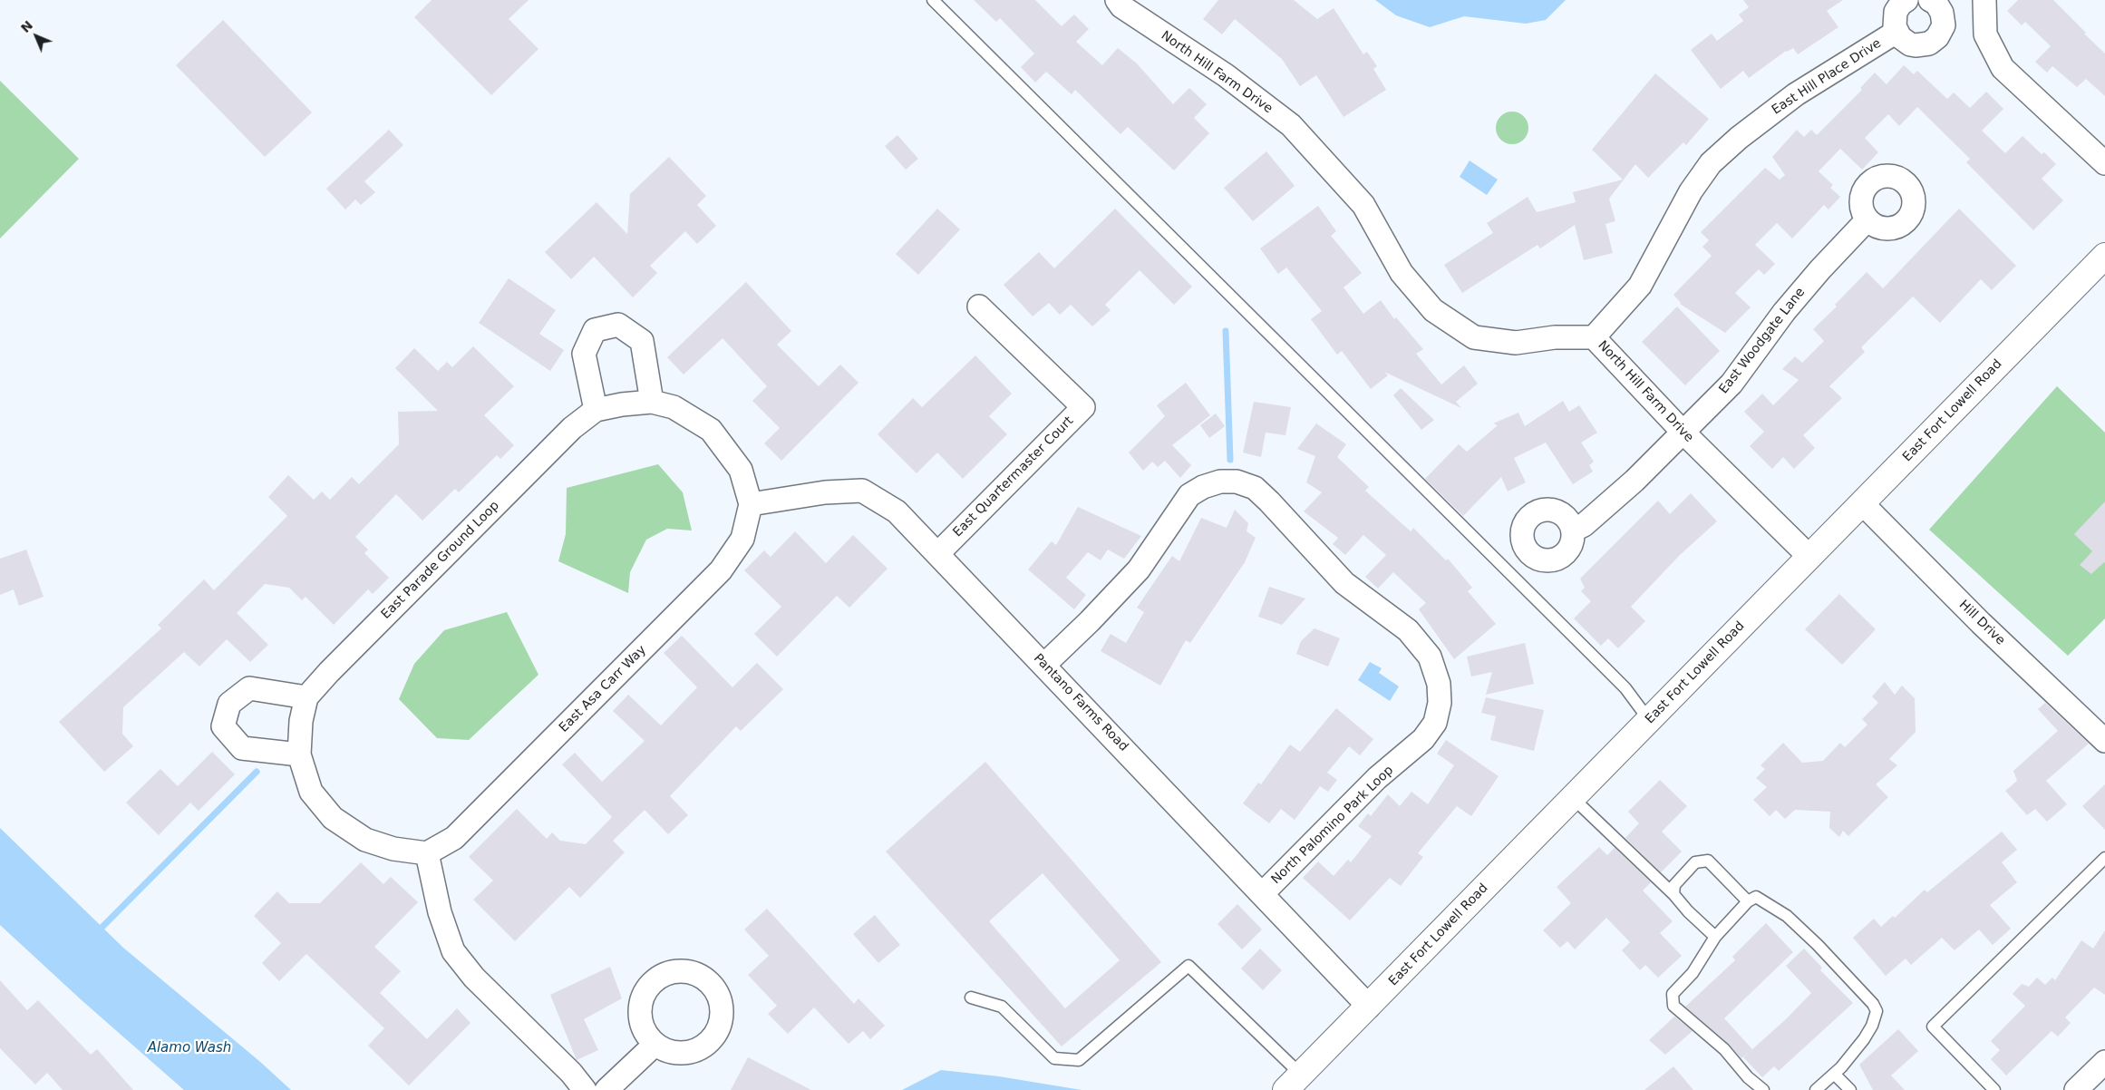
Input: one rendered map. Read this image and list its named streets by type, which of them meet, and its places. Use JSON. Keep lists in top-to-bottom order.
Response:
{
  "streets": {
    "street": [
      "North Hill Farm Drive",
      "East Hill Place Drive",
      "East Woodgate Lane",
      "East Fort Lowell Road",
      "East Quartermaster Court",
      "East Parade Ground Loop",
      "Hill Drive",
      "East Asa Carr Way",
      "Pantano Farms Road",
      "North Palomino Park Loop"
    ]
  },
  "crossings": [
    ["North Hill Farm Drive", "East Hill Place Drive"],
    ["North Hill Farm Drive", "East Woodgate Lane"],
    ["North Hill Farm Drive", "East Fort Lowell Road"],
    ["East Fort Lowell Road", "Hill Drive"],
    ["East Fort Lowell Road", "Pantano Farms Road"],
    ["East Quartermaster Court", "Pantano Farms Road"],
    ["East Parade Ground Loop", "East Asa Carr Way"],
    ["East Parade Ground Loop", "Pantano Farms Road"],
    ["East Asa Carr Way", "Pantano Farms Road"],
    ["Pantano Farms Road", "North Palomino Park Loop"]
  ],
  "water": ["Alamo Wash"],
  "north": "top left"
}
